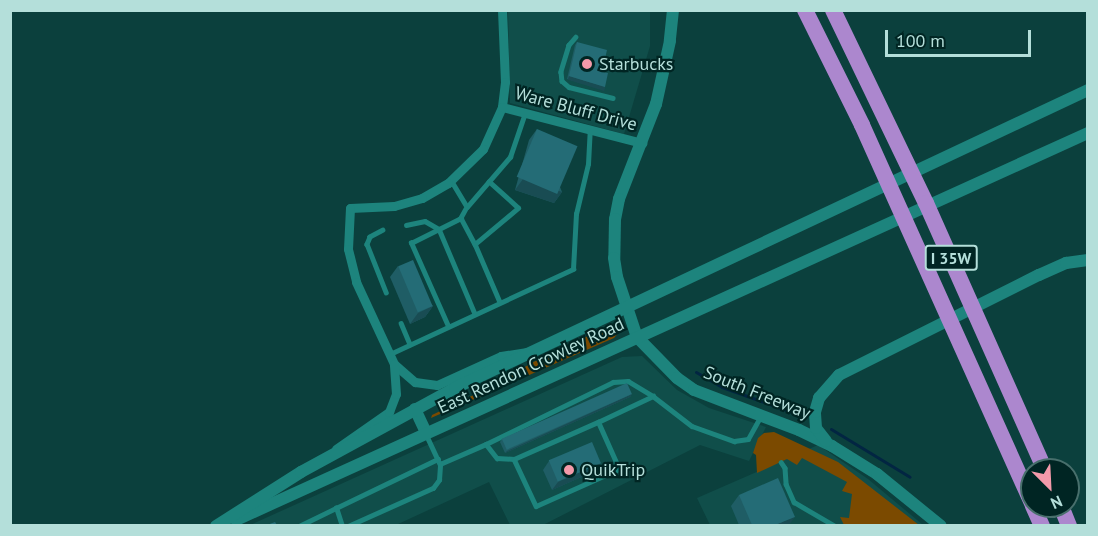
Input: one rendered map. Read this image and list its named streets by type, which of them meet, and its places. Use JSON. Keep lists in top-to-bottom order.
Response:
{
  "streets": {
    "highway": ["I 35W"],
    "main road": ["East Rendon Crowley Road", "South Freeway"],
    "street": ["Ware Bluff Drive"]
  },
  "crossings": [
    ["Ware Bluff Drive", "South Freeway"],
    ["East Rendon Crowley Road", "South Freeway"]
  ],
  "places": ["Starbucks", "QuikTrip"],
  "scale_bar": "100 m",
  "north": "bottom right"
}
